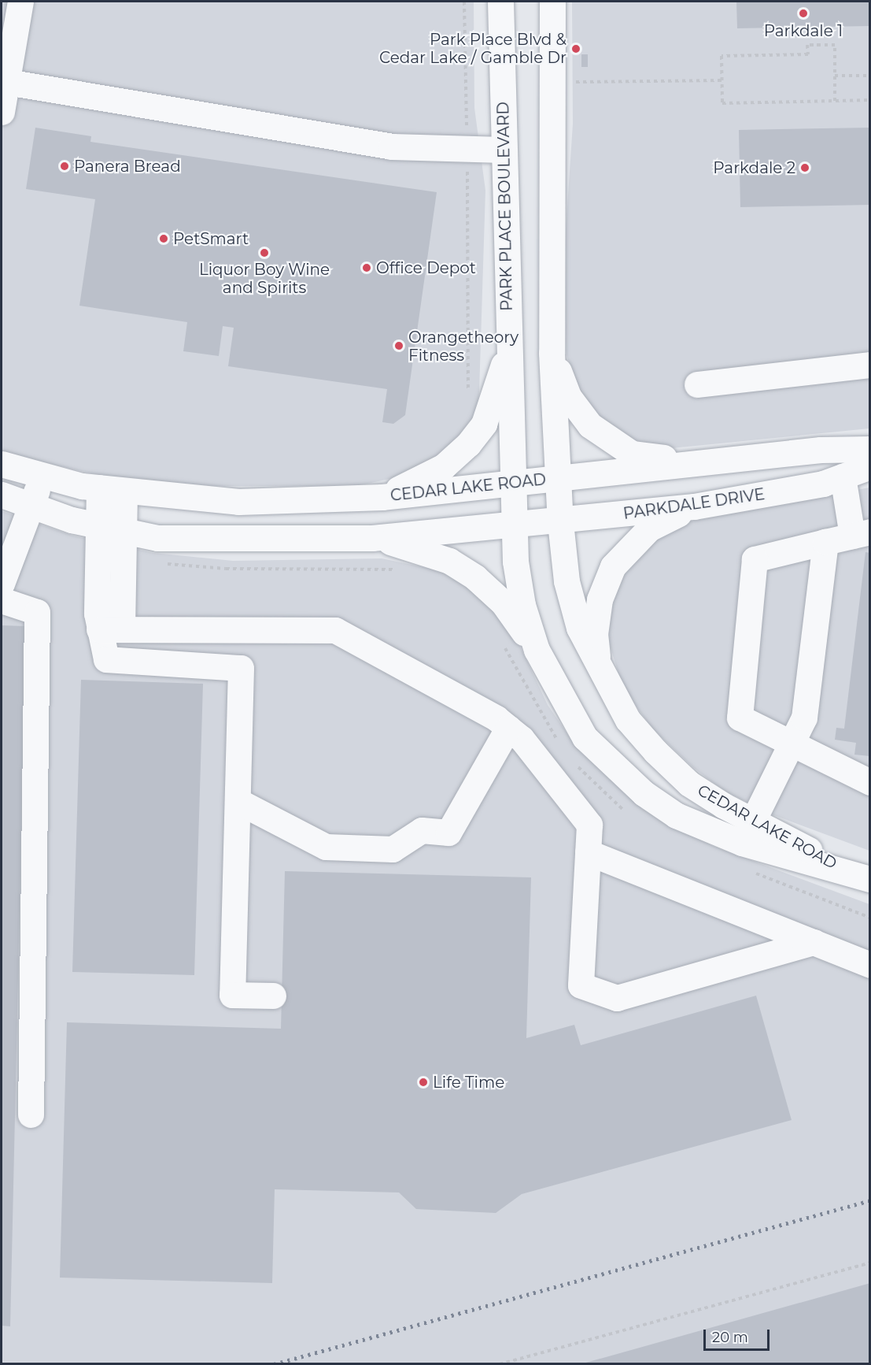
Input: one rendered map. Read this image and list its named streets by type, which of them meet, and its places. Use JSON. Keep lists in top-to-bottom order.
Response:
{
  "streets": {
    "street": ["PARK PLACE BOULEVARD", "CEDAR LAKE ROAD", "PARKDALE DRIVE"]
  },
  "crossings": [
    ["PARK PLACE BOULEVARD", "CEDAR LAKE ROAD"],
    ["PARK PLACE BOULEVARD", "PARKDALE DRIVE"],
    ["CEDAR LAKE ROAD", "PARKDALE DRIVE"]
  ],
  "places": [
    "Parkdale 1",
    "Park Place Blvd & Cedar Lake / Gamble Dr",
    "Panera Bread",
    "Parkdale 2",
    "PetSmart",
    "Liquor Boy Wine and Spirits",
    "Office Depot",
    "Orangetheory Fitness",
    "Life Time"
  ],
  "scale_bar": "20 m"
}
